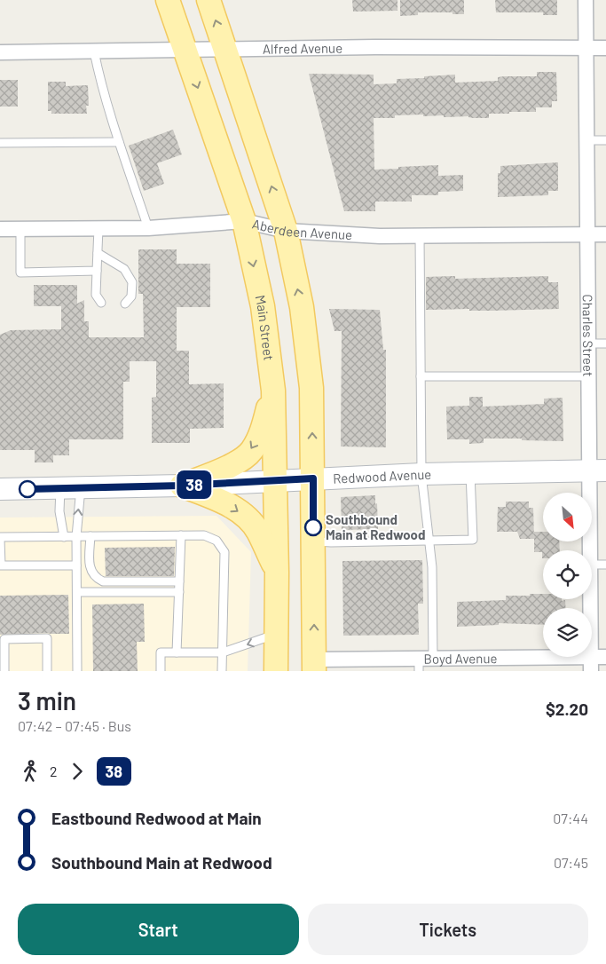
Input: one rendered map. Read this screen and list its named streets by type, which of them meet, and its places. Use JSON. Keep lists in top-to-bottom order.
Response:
{
  "streets": {
    "main road": ["Main Street", "Redwood Avenue"],
    "street": [
      "Alfred Avenue",
      "Aberdeen Avenue",
      "Charles Street",
      "Boyd Avenue"
    ]
  },
  "crossings": [
    ["Alfred Avenue", "Main Street"],
    ["Alfred Avenue", "Charles Street"],
    ["Aberdeen Avenue", "Main Street"],
    ["Aberdeen Avenue", "Charles Street"],
    ["Main Street", "Redwood Avenue"],
    ["Charles Street", "Redwood Avenue"],
    ["Charles Street", "Boyd Avenue"]
  ],
  "places": ["Southbound Main at Redwood"],
  "lines": ["bus line 38"],
  "north": "bottom right",
  "page": {
    "on_map": "38",
    "heading": ["3 min", "07:42 – 07:45 · Bus", "$2.20"],
    "legs": ["2", "38"],
    "list": [
      {
        "name": "Eastbound Redwood at Main",
        "value": "07:44"
      },
      {
        "name": "Southbound Main at Redwood",
        "value": "07:45"
      }
    ],
    "buttons": ["Start", "Tickets"]
  }
}
